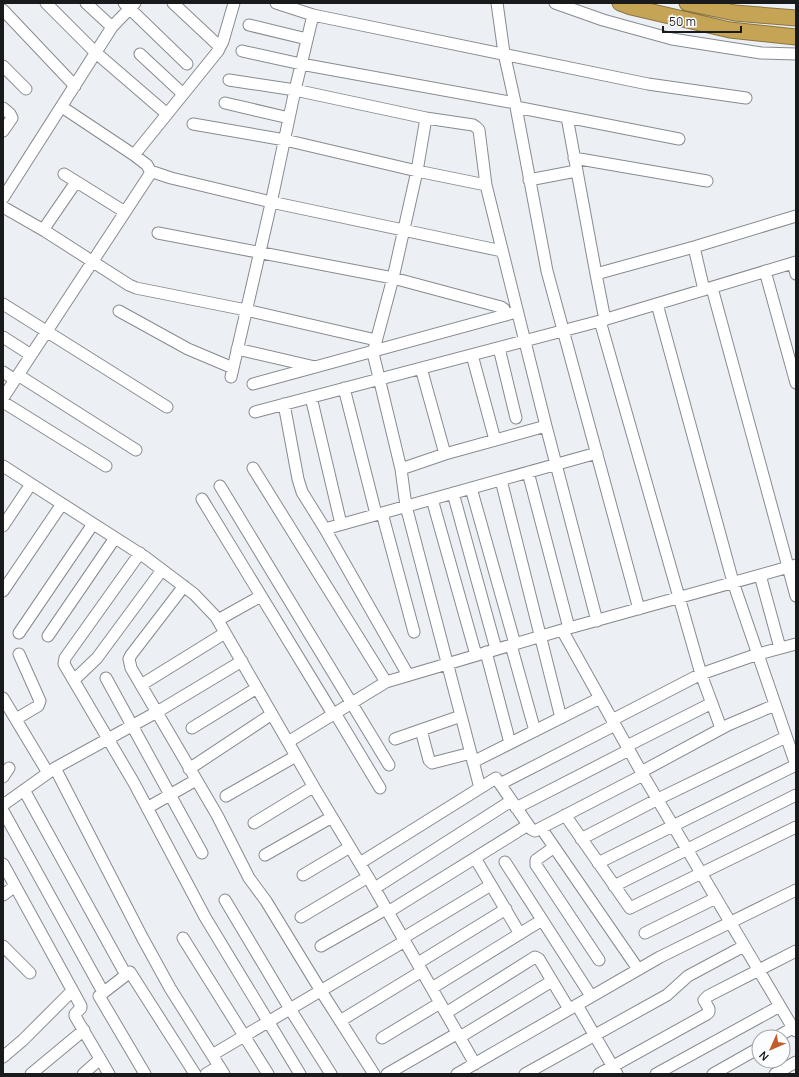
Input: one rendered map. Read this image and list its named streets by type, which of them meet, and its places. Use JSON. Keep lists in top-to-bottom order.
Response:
{
  "scale_bar": "50 m",
  "north": "bottom left"
}
